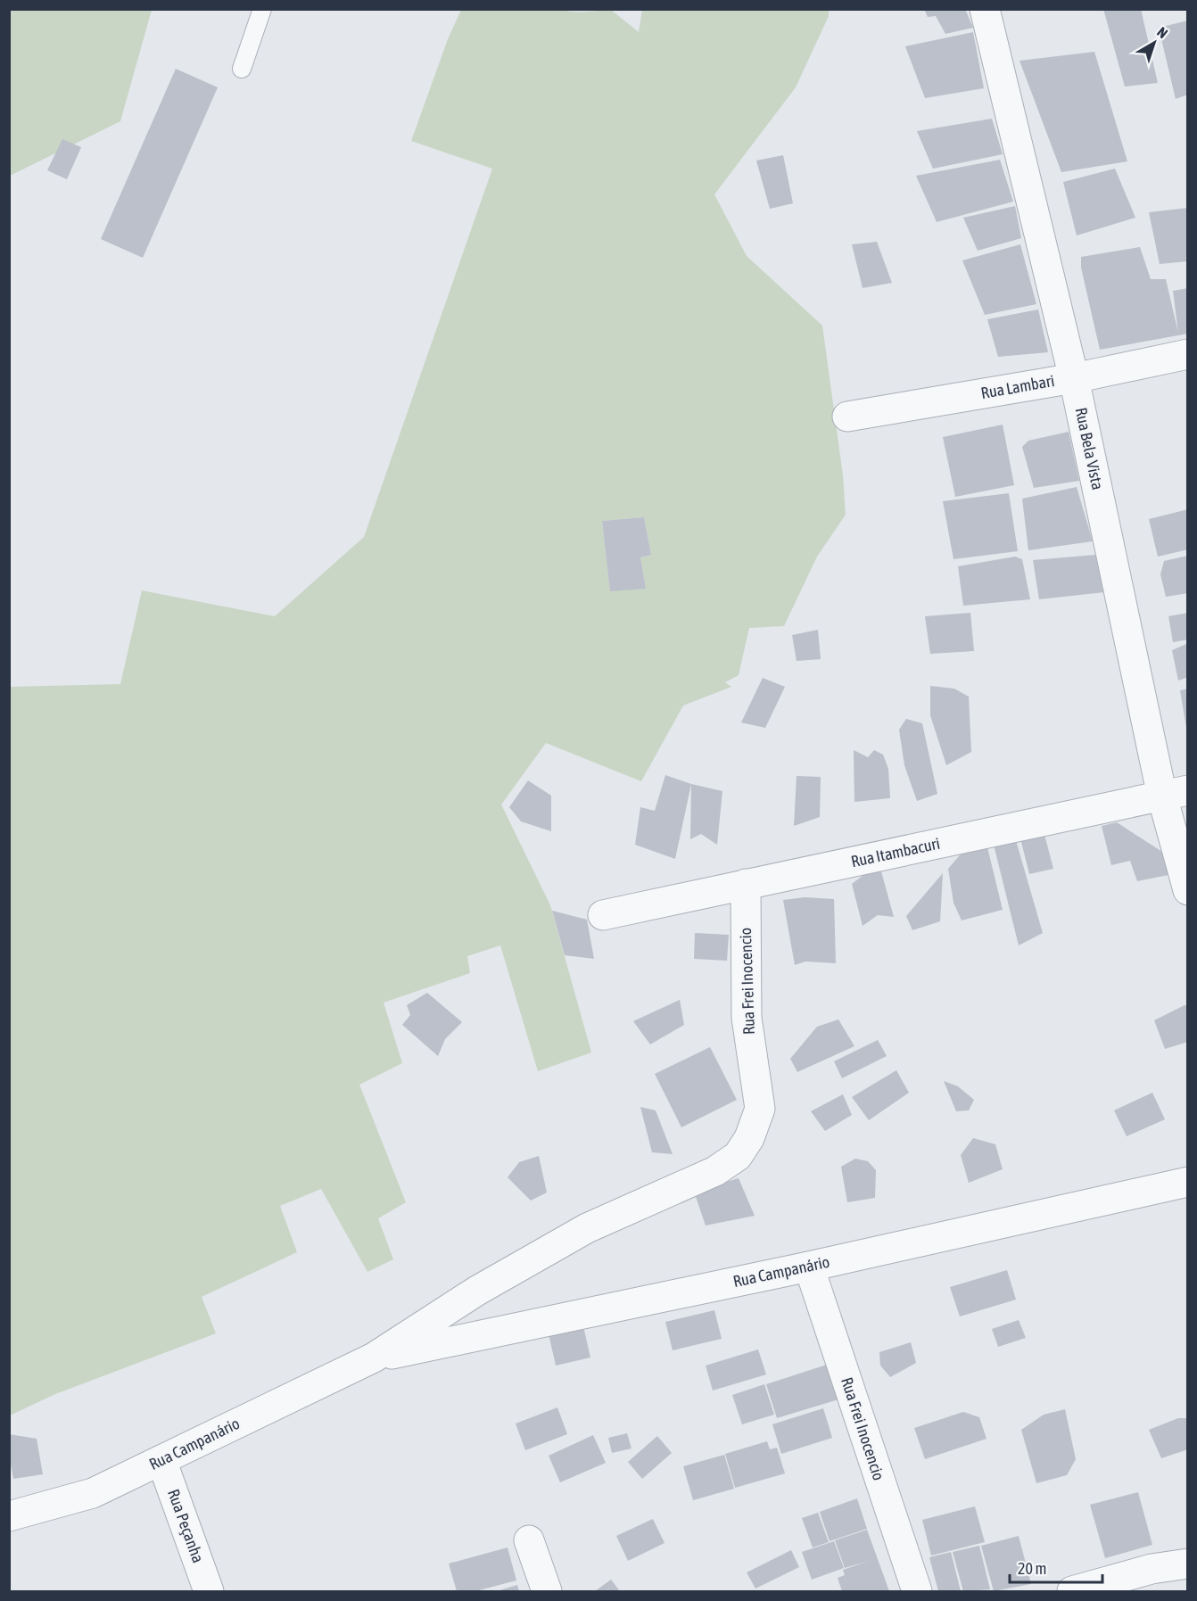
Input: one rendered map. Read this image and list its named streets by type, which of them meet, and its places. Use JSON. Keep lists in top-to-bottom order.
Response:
{
  "streets": {
    "street": [
      "Rua Lambari",
      "Rua Bela Vista",
      "Rua Itambacuri",
      "Rua Frei Inocencio",
      "Rua Campanário",
      "Rua Peçanha"
    ]
  },
  "crossings": [
    ["Rua Lambari", "Rua Bela Vista"],
    ["Rua Bela Vista", "Rua Itambacuri"],
    ["Rua Itambacuri", "Rua Frei Inocencio"],
    ["Rua Frei Inocencio", "Rua Campanário"],
    ["Rua Campanário", "Rua Peçanha"]
  ],
  "scale_bar": "20 m",
  "north": "top right"
}
